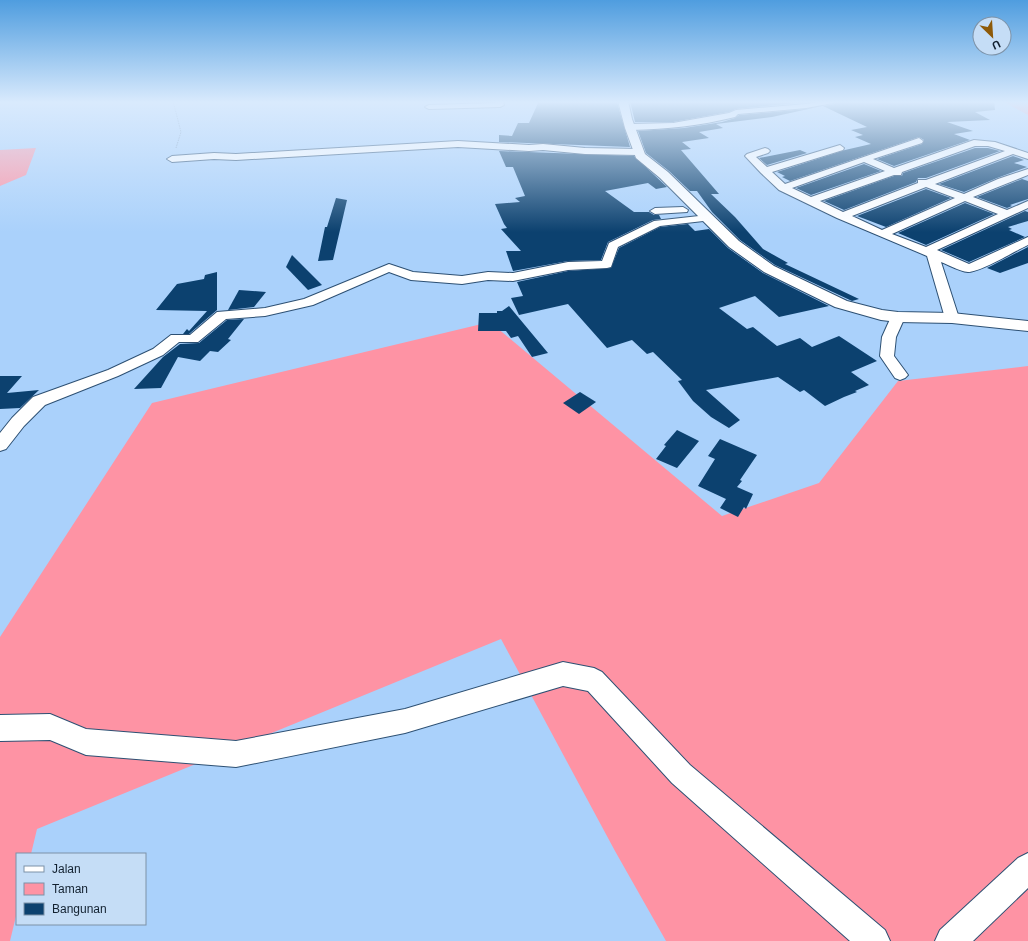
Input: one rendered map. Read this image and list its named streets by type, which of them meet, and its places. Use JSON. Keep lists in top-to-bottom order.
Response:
{
  "legend": ["Jalan", "Taman", "Bangunan"],
  "north": "bottom right"
}
